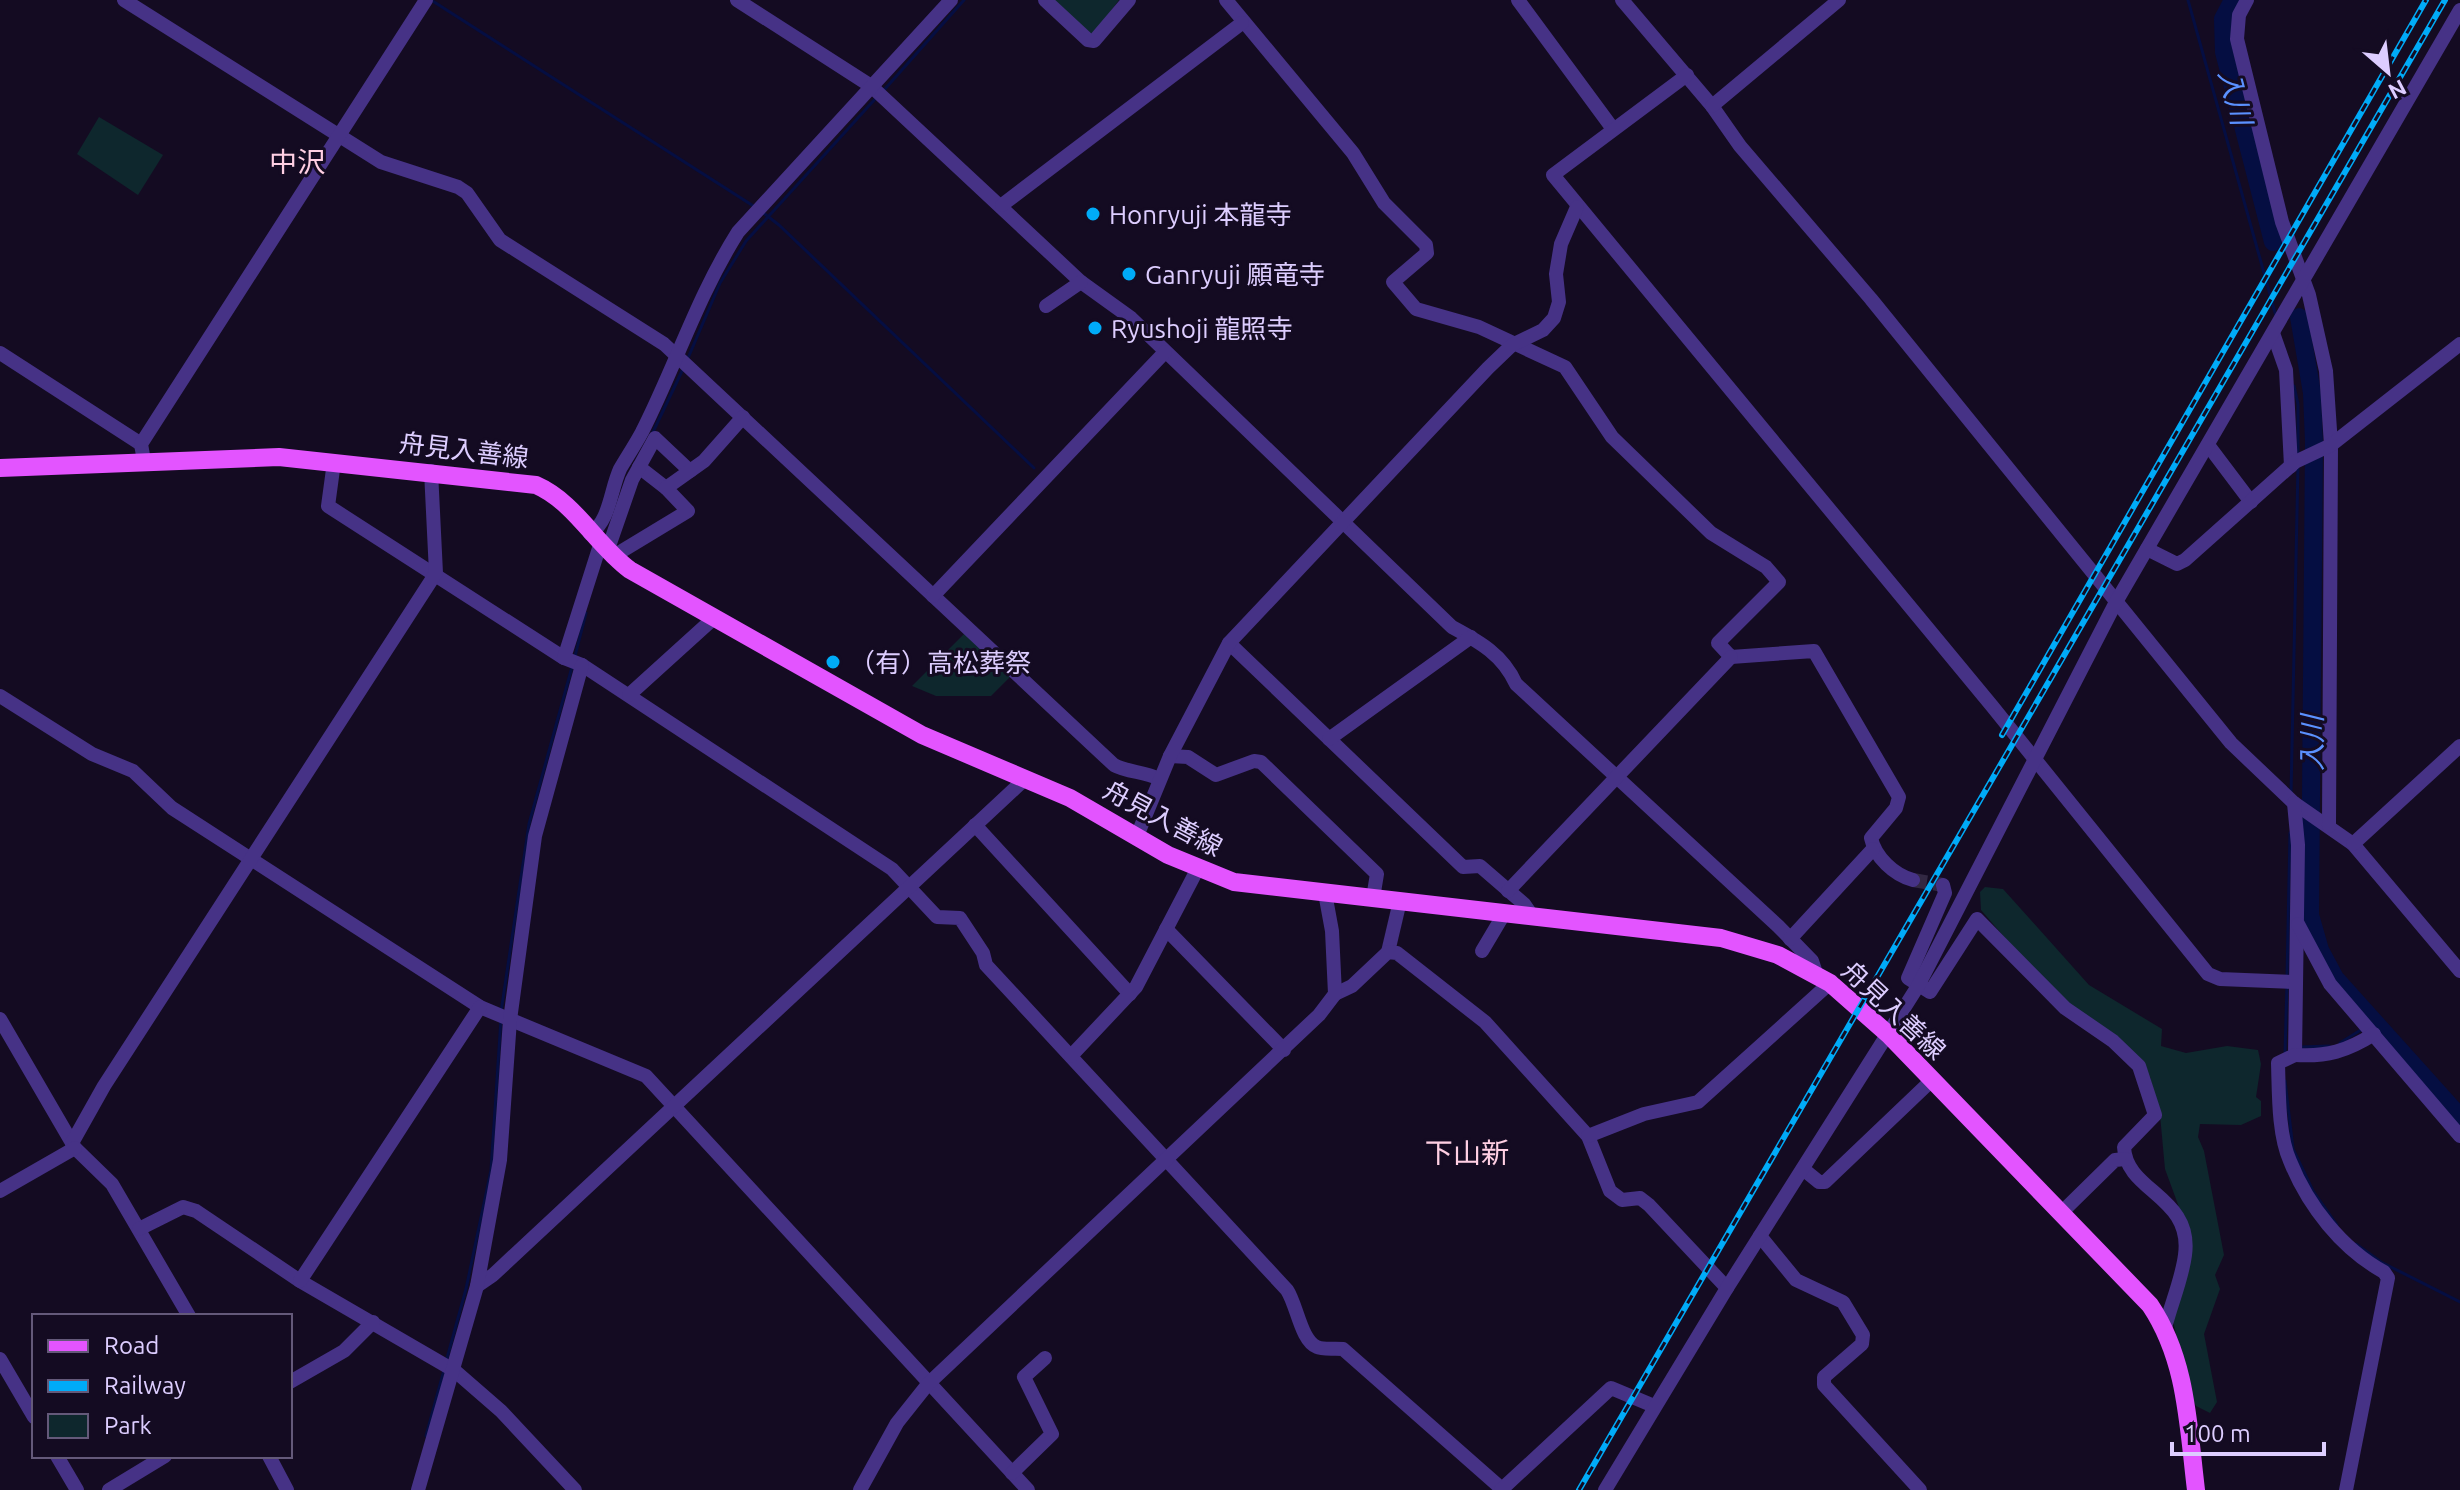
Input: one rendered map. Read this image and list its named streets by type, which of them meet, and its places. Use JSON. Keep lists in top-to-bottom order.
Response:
{
  "streets": {
    "main road": ["舟見入善線"]
  },
  "districts": ["中沢", "下山新"],
  "water": ["入川"],
  "places": [
    "Honryuji 本龍寺",
    "Ganryuji 願竜寺",
    "Ryushoji 龍照寺",
    "（有）高松葬祭"
  ],
  "legend": ["Road", "Railway", "Park"],
  "scale_bar": "100 m",
  "north": "bottom right"
}
